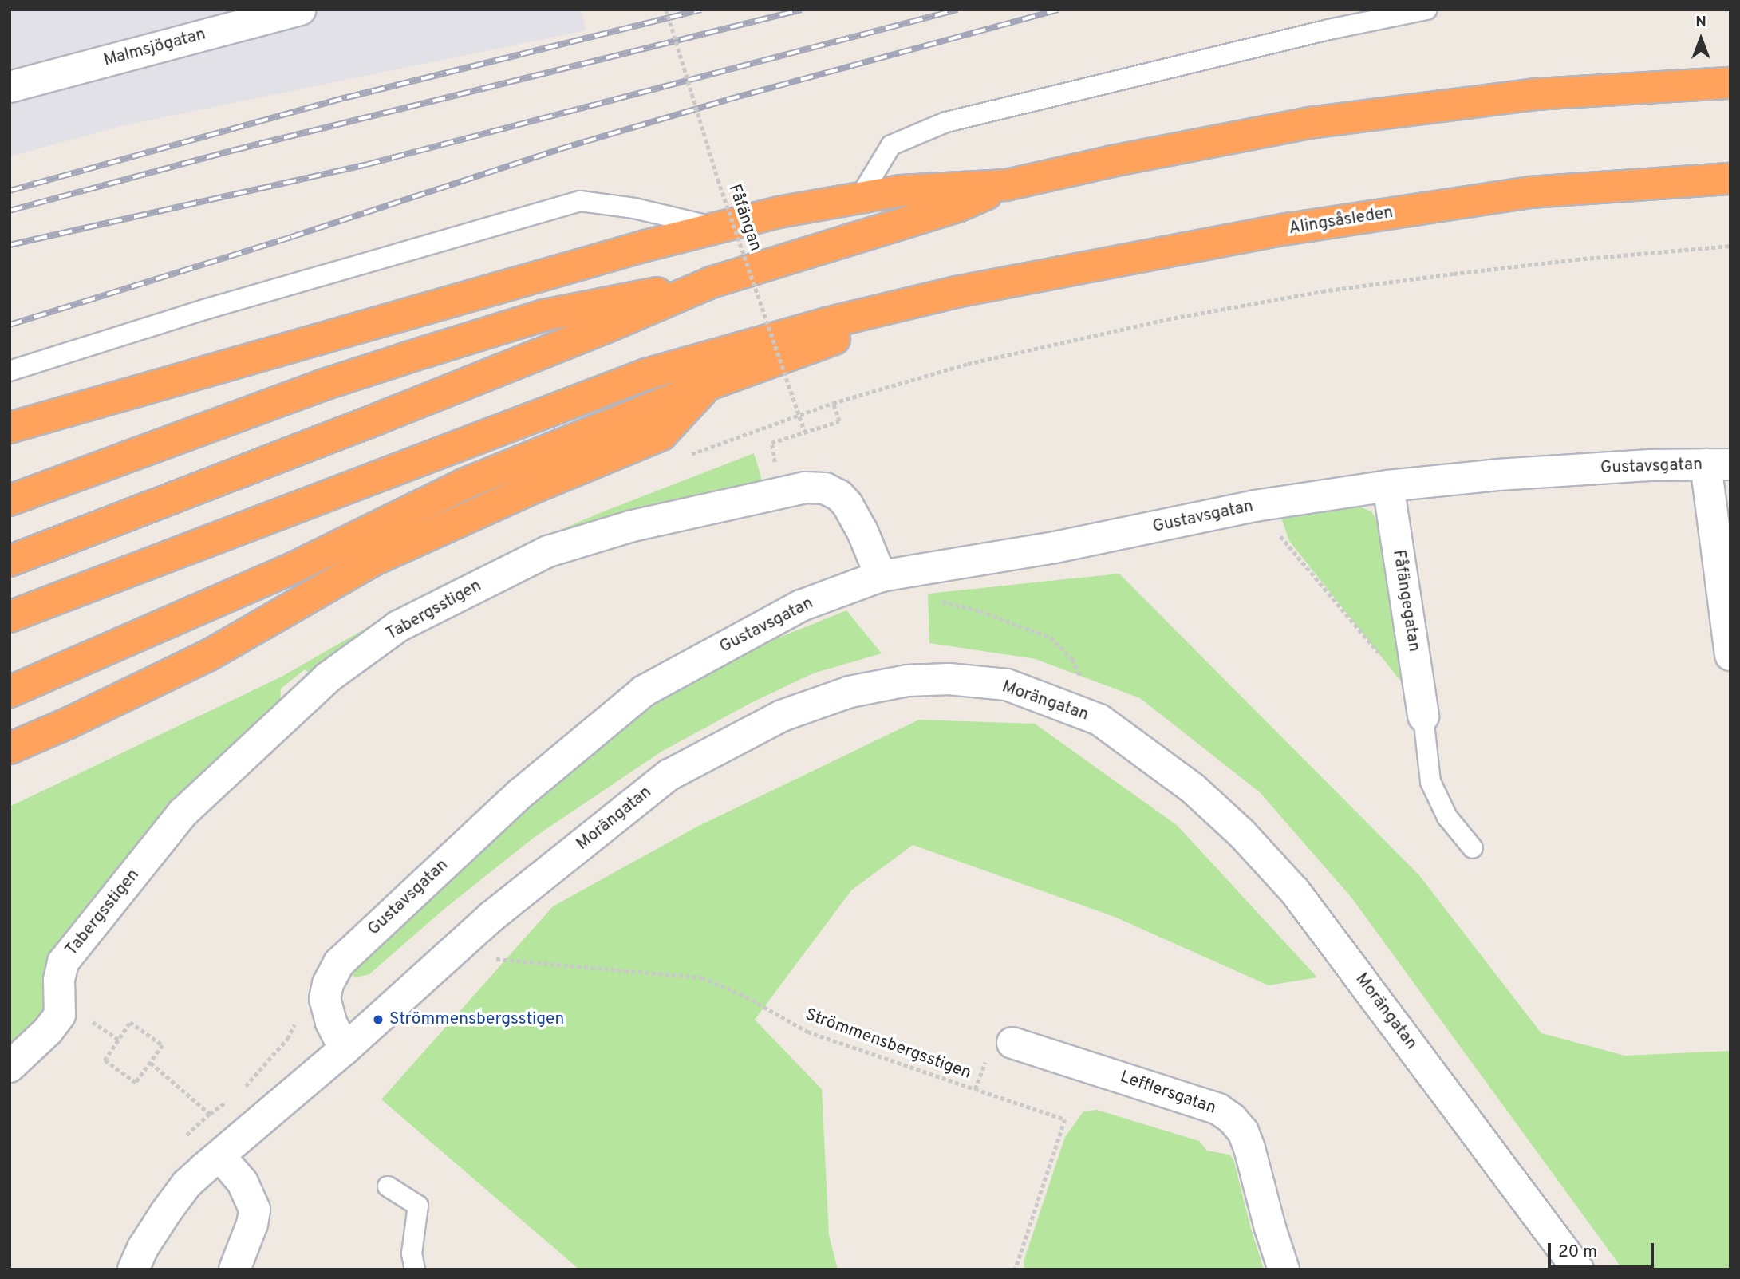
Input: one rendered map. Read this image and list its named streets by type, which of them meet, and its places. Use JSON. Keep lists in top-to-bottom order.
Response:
{
  "streets": {
    "highway": ["Alingsåsleden"],
    "street": [
      "Malmsjögatan",
      "Gustavsgatan",
      "Fåfängegatan",
      "Tabergsstigen",
      "Morängatan",
      "Lefflersgatan"
    ],
    "path": ["Fåfängan", "Strömmensbergsstigen"]
  },
  "crossings": [
    ["Gustavsgatan", "Fåfängegatan"],
    ["Gustavsgatan", "Tabergsstigen"],
    ["Gustavsgatan", "Morängatan"]
  ],
  "places": ["Strömmensbergsstigen"],
  "scale_bar": "20 m",
  "north": "top"
}
